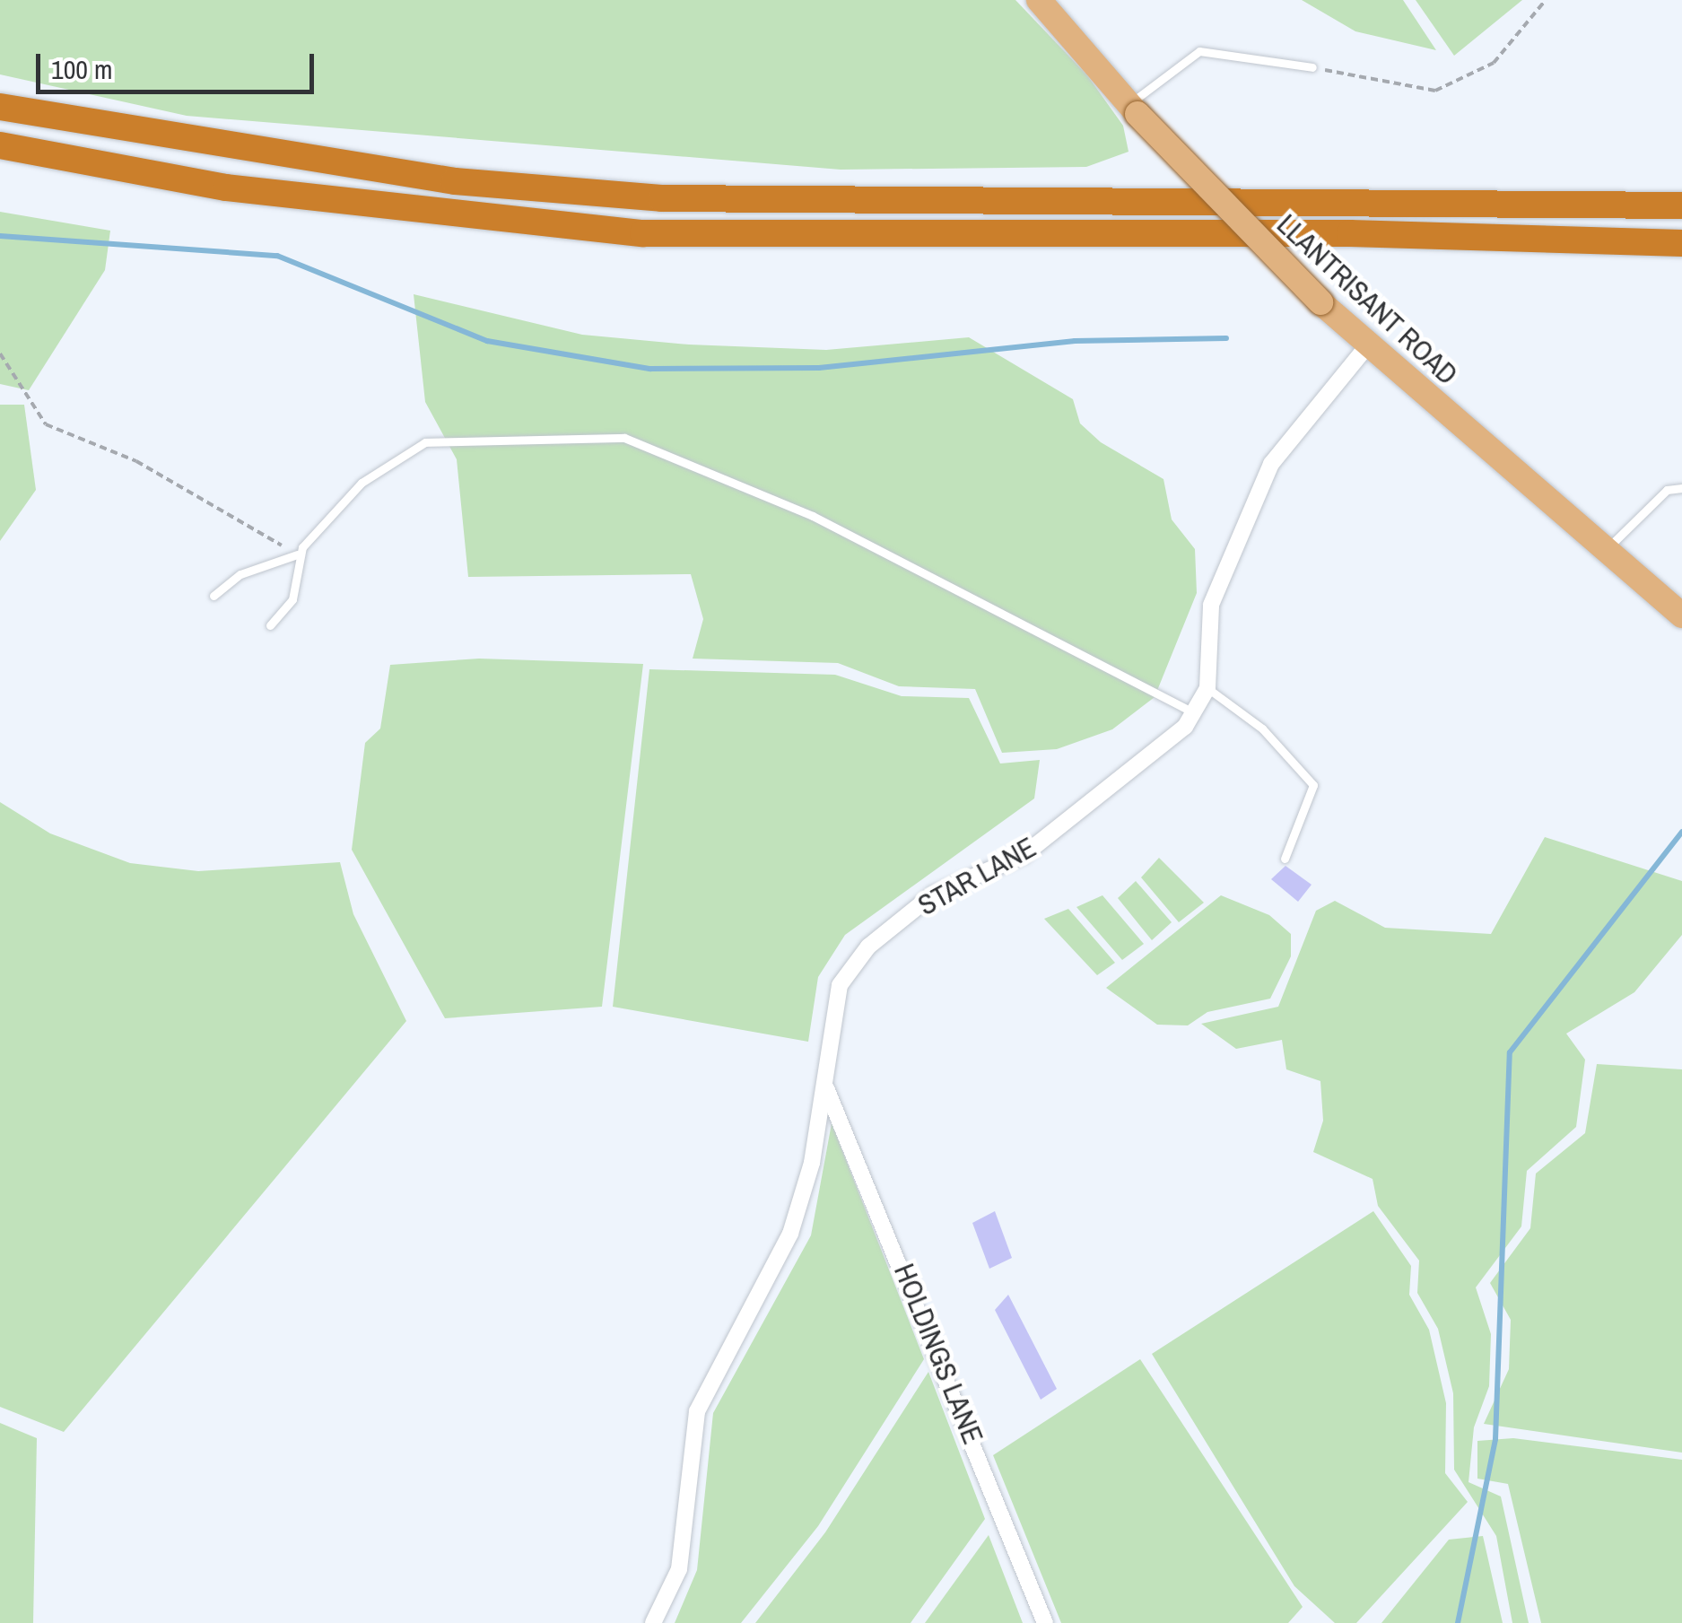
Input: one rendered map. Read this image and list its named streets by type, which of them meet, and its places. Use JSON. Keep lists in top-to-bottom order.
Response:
{
  "streets": {
    "main road": ["LLANTRISANT ROAD"],
    "street": ["STAR LANE", "HOLDINGS LANE"]
  },
  "crossings": [
    ["LLANTRISANT ROAD", "STAR LANE"],
    ["STAR LANE", "HOLDINGS LANE"]
  ],
  "scale_bar": "100 m"
}
